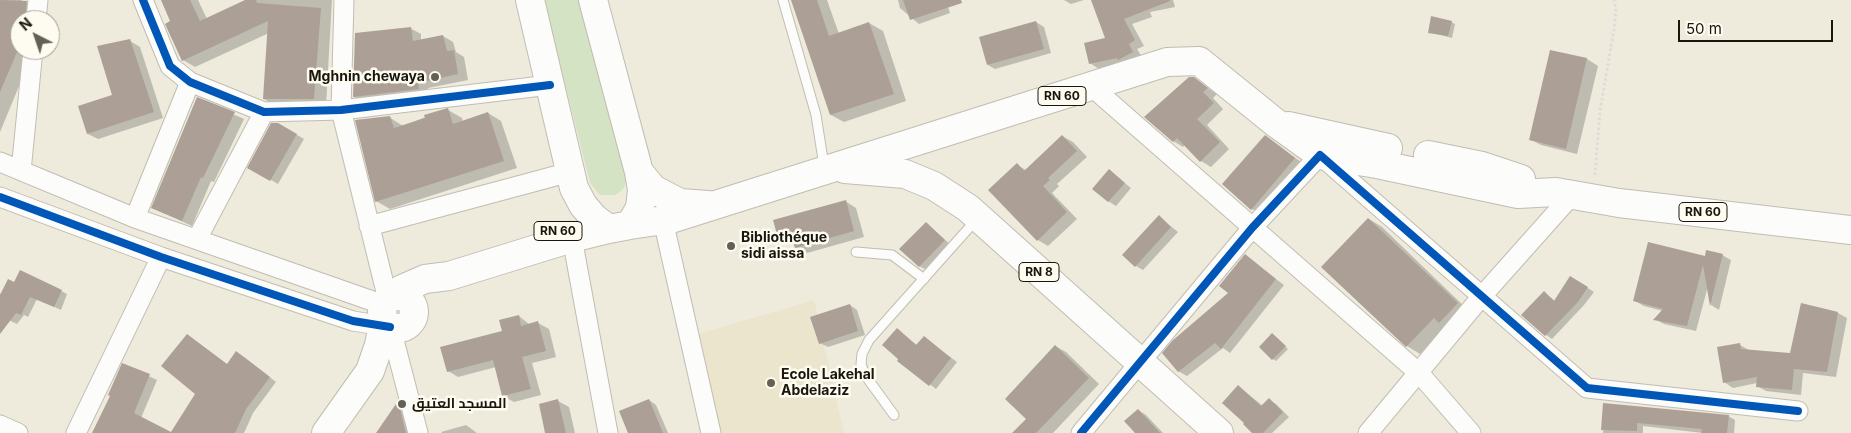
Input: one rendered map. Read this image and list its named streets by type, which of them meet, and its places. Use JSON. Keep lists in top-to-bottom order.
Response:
{
  "streets": {
    "main road": ["RN 60", "RN 8"]
  },
  "crossings": [
    ["RN 60", "RN 8"]
  ],
  "places": [
    "Mghnin chewaya",
    "Bibliothéque sidi aissa",
    "Ecole Lakehal Abdelaziz",
    "المسجد العتيق"
  ],
  "scale_bar": "50 m",
  "north": "top left"
}
